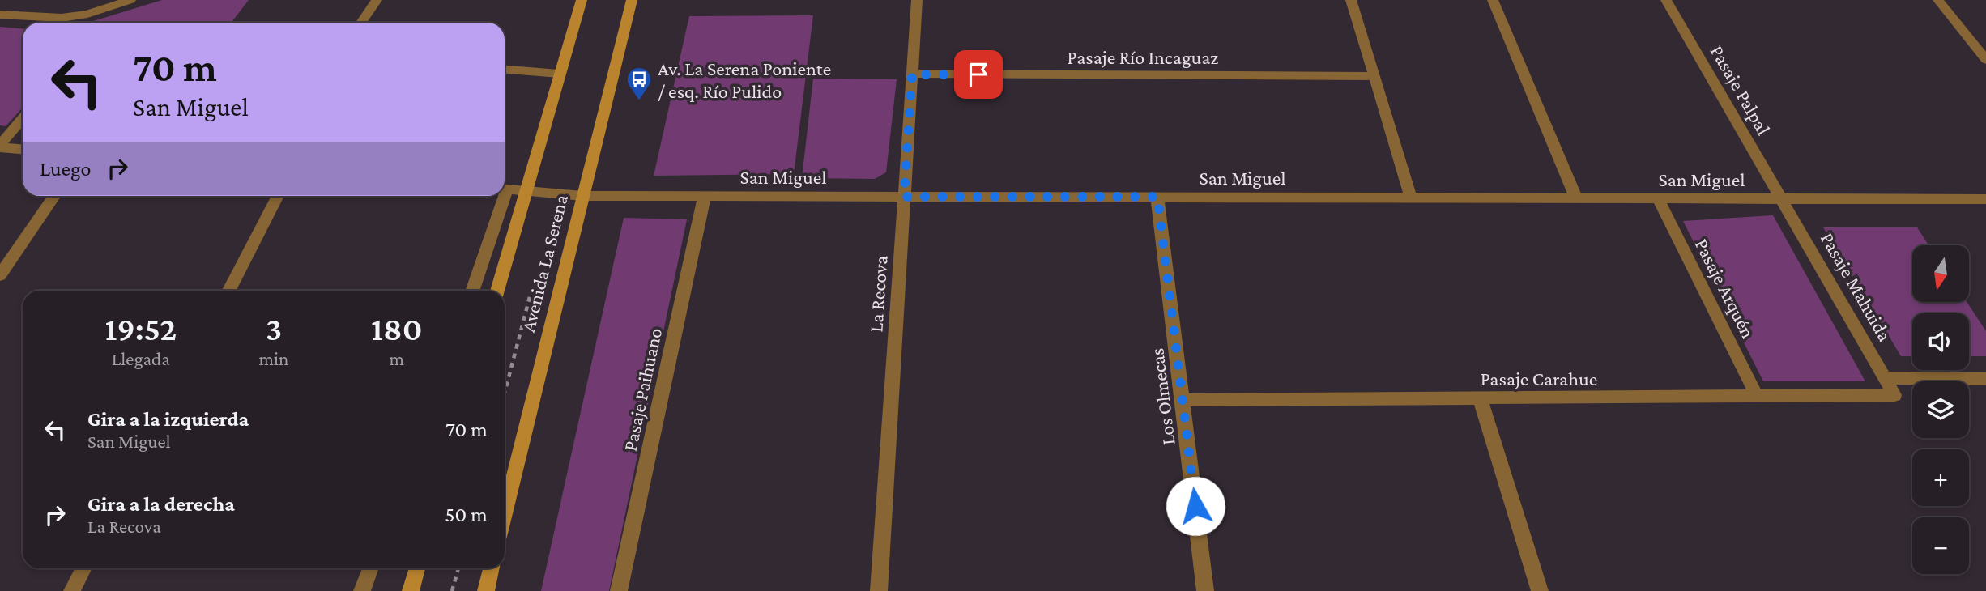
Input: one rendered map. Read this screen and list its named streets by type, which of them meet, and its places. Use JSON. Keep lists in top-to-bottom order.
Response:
{
  "streets": {
    "main road": ["Avenida La Serena"],
    "street": [
      "Pasaje Río Incaguaz",
      "Pasaje Palpal",
      "San Miguel",
      "Pasaje Mahuida",
      "Pasaje Arquén",
      "La Recova",
      "Pasaje Carahue",
      "Pasaje Paihuano",
      "Los Olmecas"
    ]
  },
  "crossings": [
    ["Pasaje Río Incaguaz", "La Recova"],
    ["Pasaje Palpal", "San Miguel"],
    ["Pasaje Palpal", "Pasaje Mahuida"],
    ["San Miguel", "Avenida La Serena"],
    ["San Miguel", "Pasaje Mahuida"],
    ["San Miguel", "Pasaje Arquén"],
    ["San Miguel", "La Recova"],
    ["San Miguel", "Pasaje Paihuano"],
    ["San Miguel", "Los Olmecas"],
    ["Pasaje Mahuida", "Pasaje Carahue"],
    ["Pasaje Arquén", "Pasaje Carahue"],
    ["Pasaje Carahue", "Los Olmecas"]
  ],
  "places": {
    "bus stop": ["Av. La Serena Poniente / esq. Río Pulido"]
  },
  "north": "bottom",
  "page": {
    "turn": ["70 m", "San Miguel"],
    "then": "Luego",
    "map_buttons": ["+", "−"],
    "eta": [
      "19:52",
      "Llegada",
      "3",
      "min",
      "180",
      "m"
    ],
    "list": [
      {
        "name": "Gira a la izquierda",
        "note": "San Miguel",
        "value": "70 m"
      },
      {
        "name": "Gira a la derecha",
        "note": "La Recova",
        "value": "50 m"
      }
    ]
  }
}
